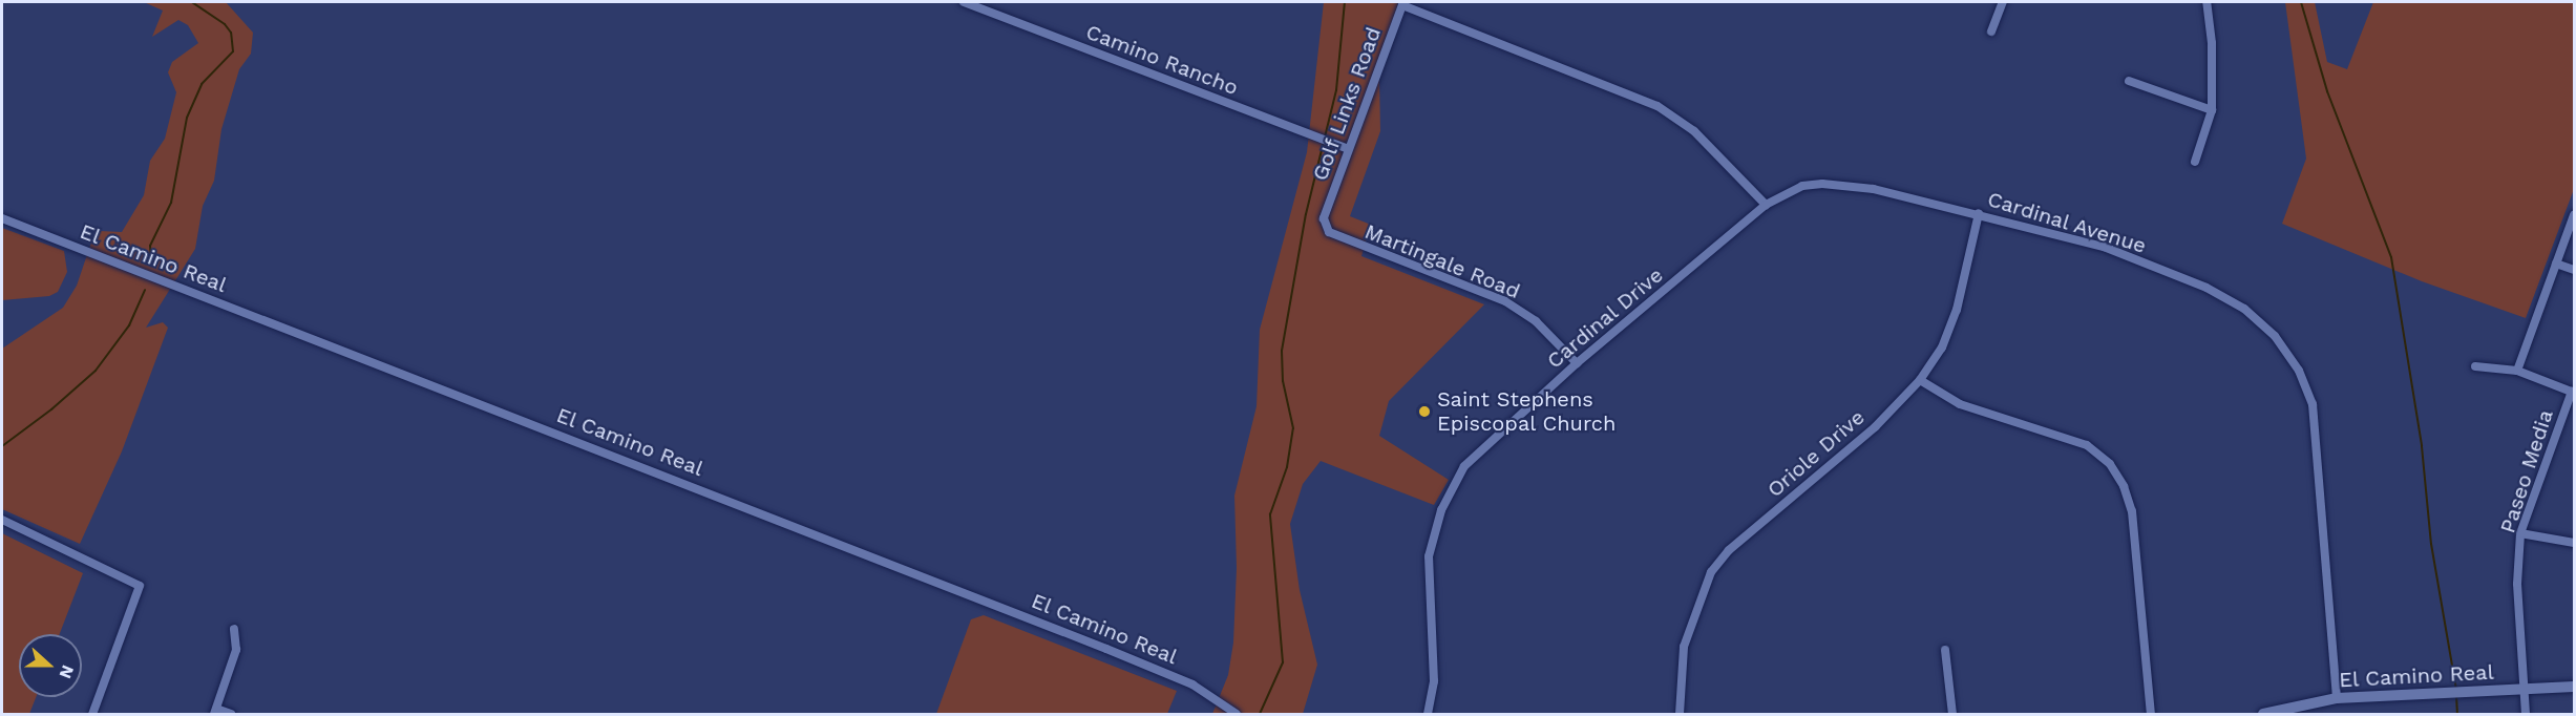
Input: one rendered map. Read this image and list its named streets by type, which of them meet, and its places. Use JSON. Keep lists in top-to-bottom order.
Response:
{
  "streets": {
    "street": [
      "Camino Rancho",
      "Golf Links Road",
      "Cardinal Avenue",
      "El Camino Real",
      "Martingale Road",
      "Cardinal Drive",
      "Oriole Drive",
      "Paseo Media"
    ]
  },
  "crossings": [
    ["Camino Rancho", "Golf Links Road"],
    ["Golf Links Road", "Martingale Road"],
    ["Cardinal Avenue", "El Camino Real"],
    ["Cardinal Avenue", "Cardinal Drive"],
    ["Cardinal Avenue", "Oriole Drive"],
    ["El Camino Real", "Paseo Media"],
    ["Martingale Road", "Cardinal Drive"]
  ],
  "places": ["Saint Stephens Episcopal Church"],
  "north": "right"
}
